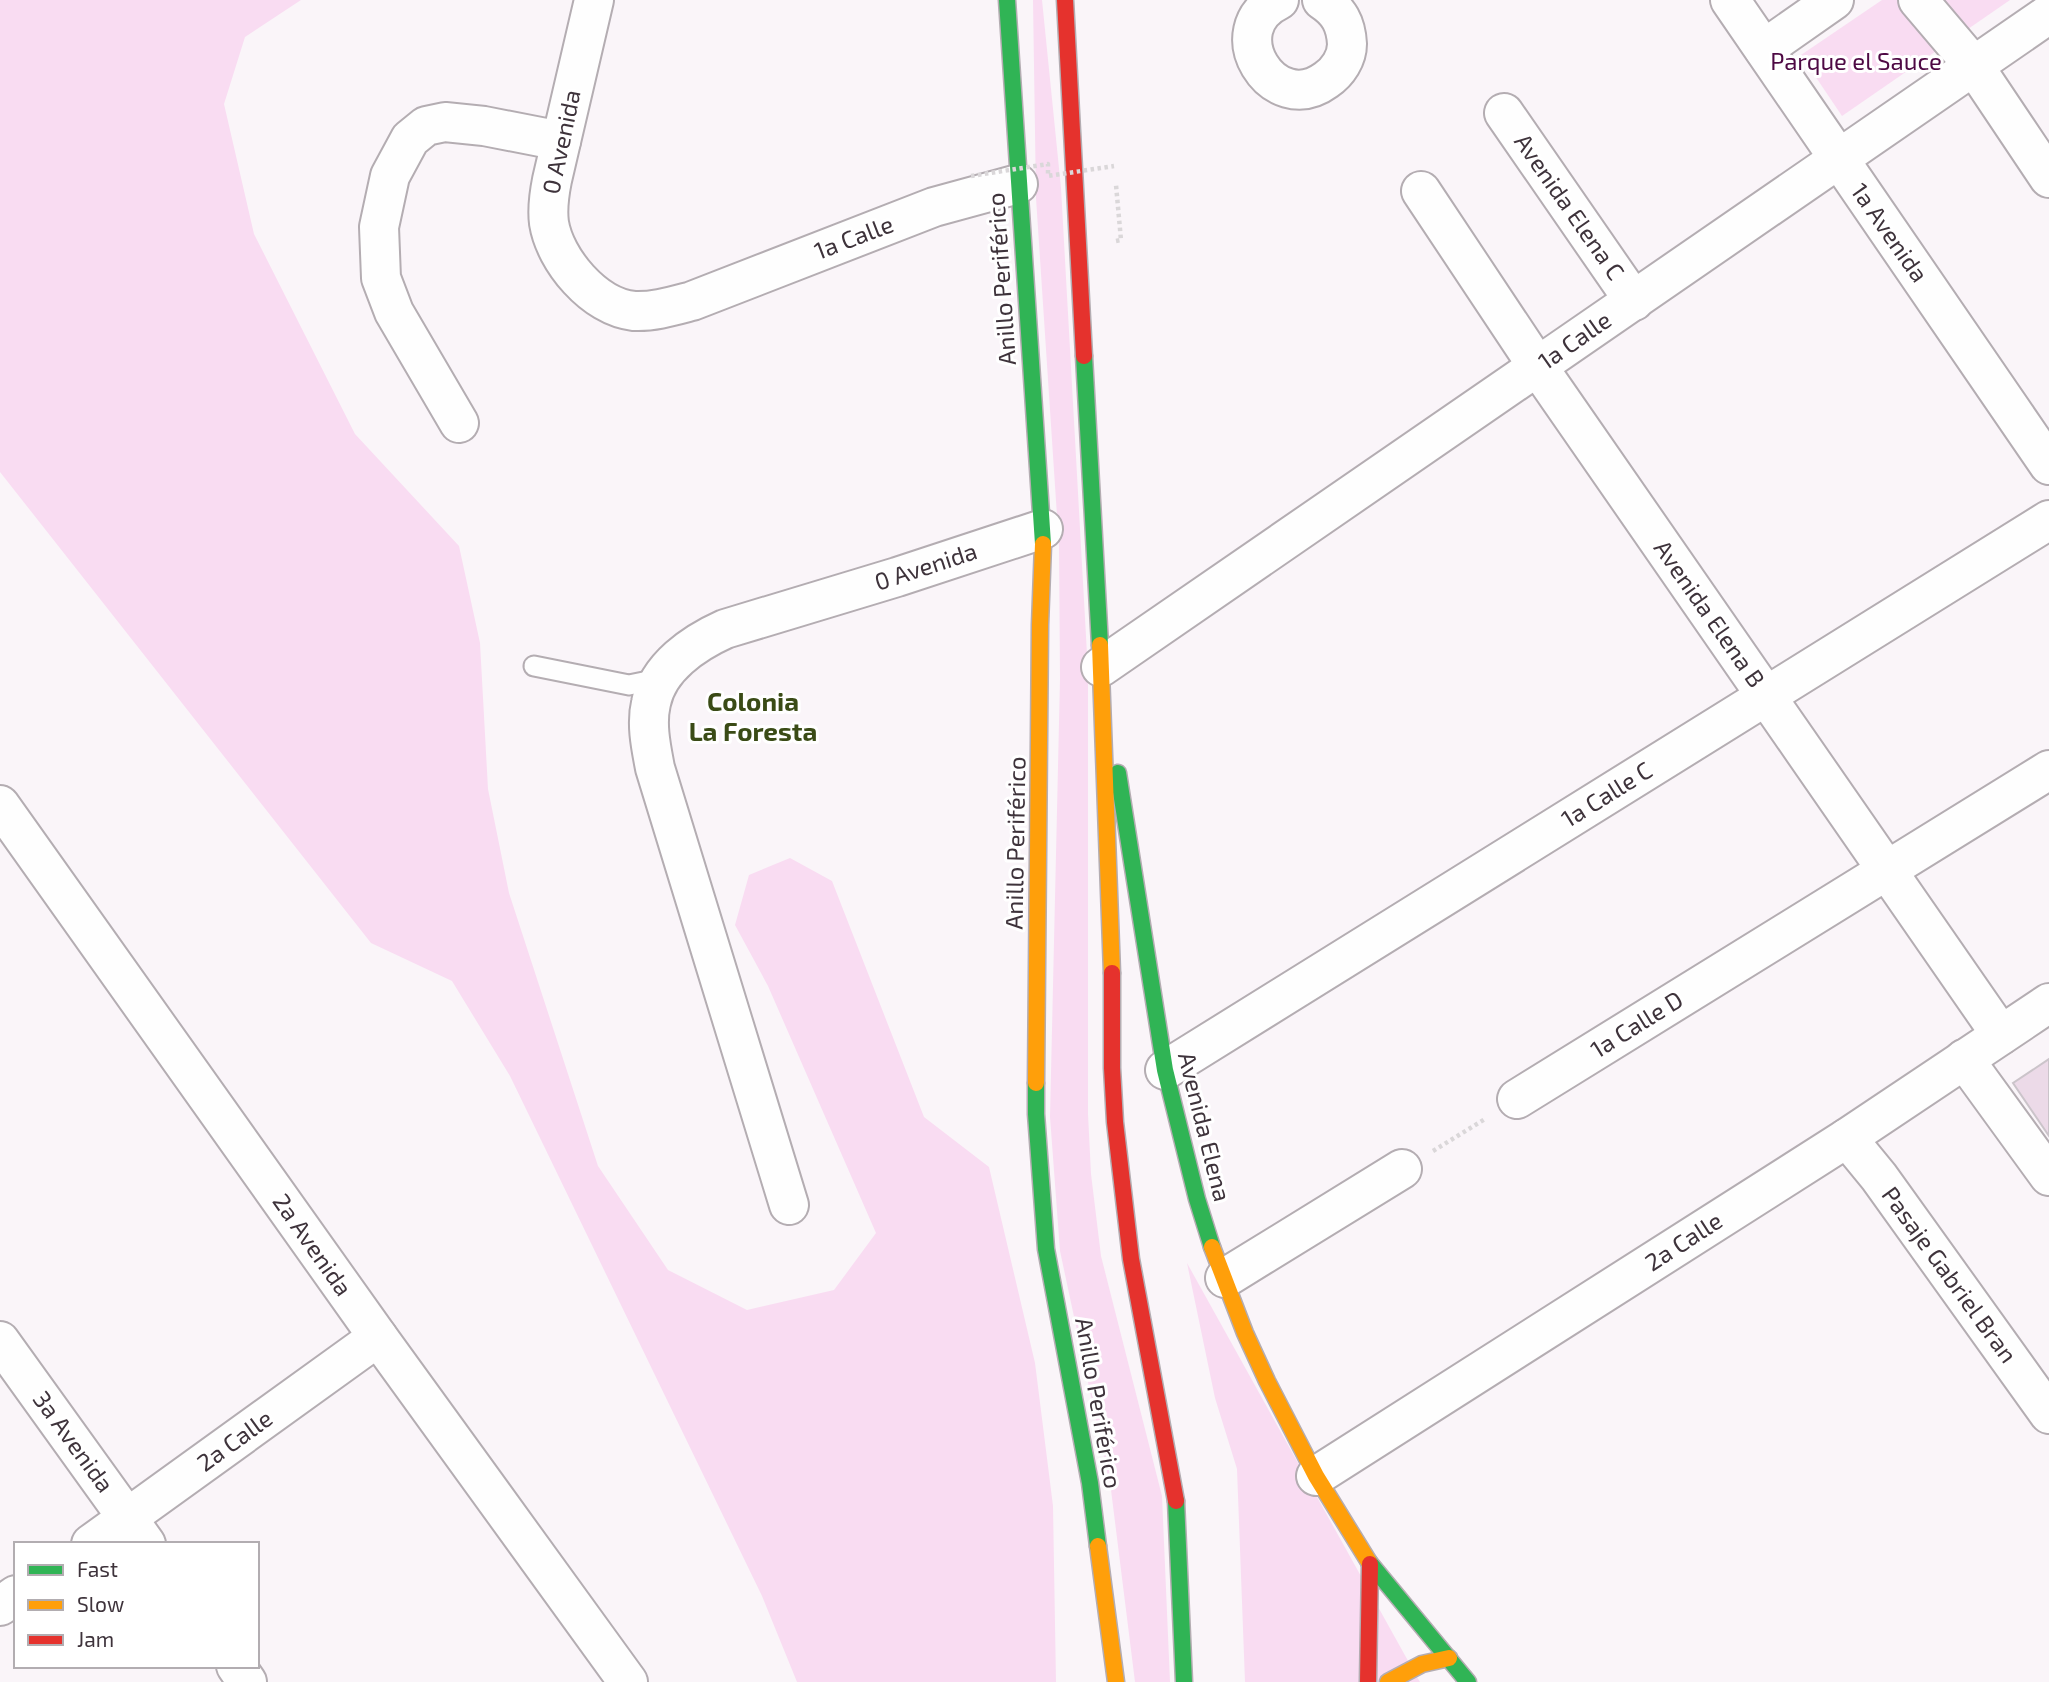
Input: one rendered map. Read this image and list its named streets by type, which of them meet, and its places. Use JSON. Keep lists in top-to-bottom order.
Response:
{
  "streets": {
    "main road": ["Anillo Periférico", "Avenida Elena"],
    "street": [
      "0 Avenida",
      "Avenida Elena C",
      "1a Avenida",
      "1a Calle",
      "Avenida Elena B",
      "1a Calle C",
      "1a Calle D",
      "2a Calle",
      "2a Avenida",
      "Pasaje Gabriel Bran",
      "3a Avenida"
    ]
  },
  "crossings": [
    ["0 Avenida", "1a Calle"],
    ["0 Avenida", "Anillo Periférico"],
    ["Avenida Elena C", "1a Calle"],
    ["1a Avenida", "1a Calle"],
    ["1a Calle", "Anillo Periférico"],
    ["1a Calle", "Avenida Elena B"],
    ["1a Calle", "Avenida Elena"],
    ["Avenida Elena B", "1a Calle C"],
    ["Avenida Elena B", "1a Calle D"],
    ["Avenida Elena B", "2a Calle"],
    ["1a Calle C", "Avenida Elena"],
    ["Avenida Elena", "2a Calle"],
    ["2a Calle", "2a Avenida"],
    ["2a Calle", "Pasaje Gabriel Bran"],
    ["2a Calle", "3a Avenida"]
  ],
  "districts": ["Colonia La Foresta"],
  "parks": ["Parque el Sauce"],
  "legend": ["Fast", "Slow", "Jam"]
}
